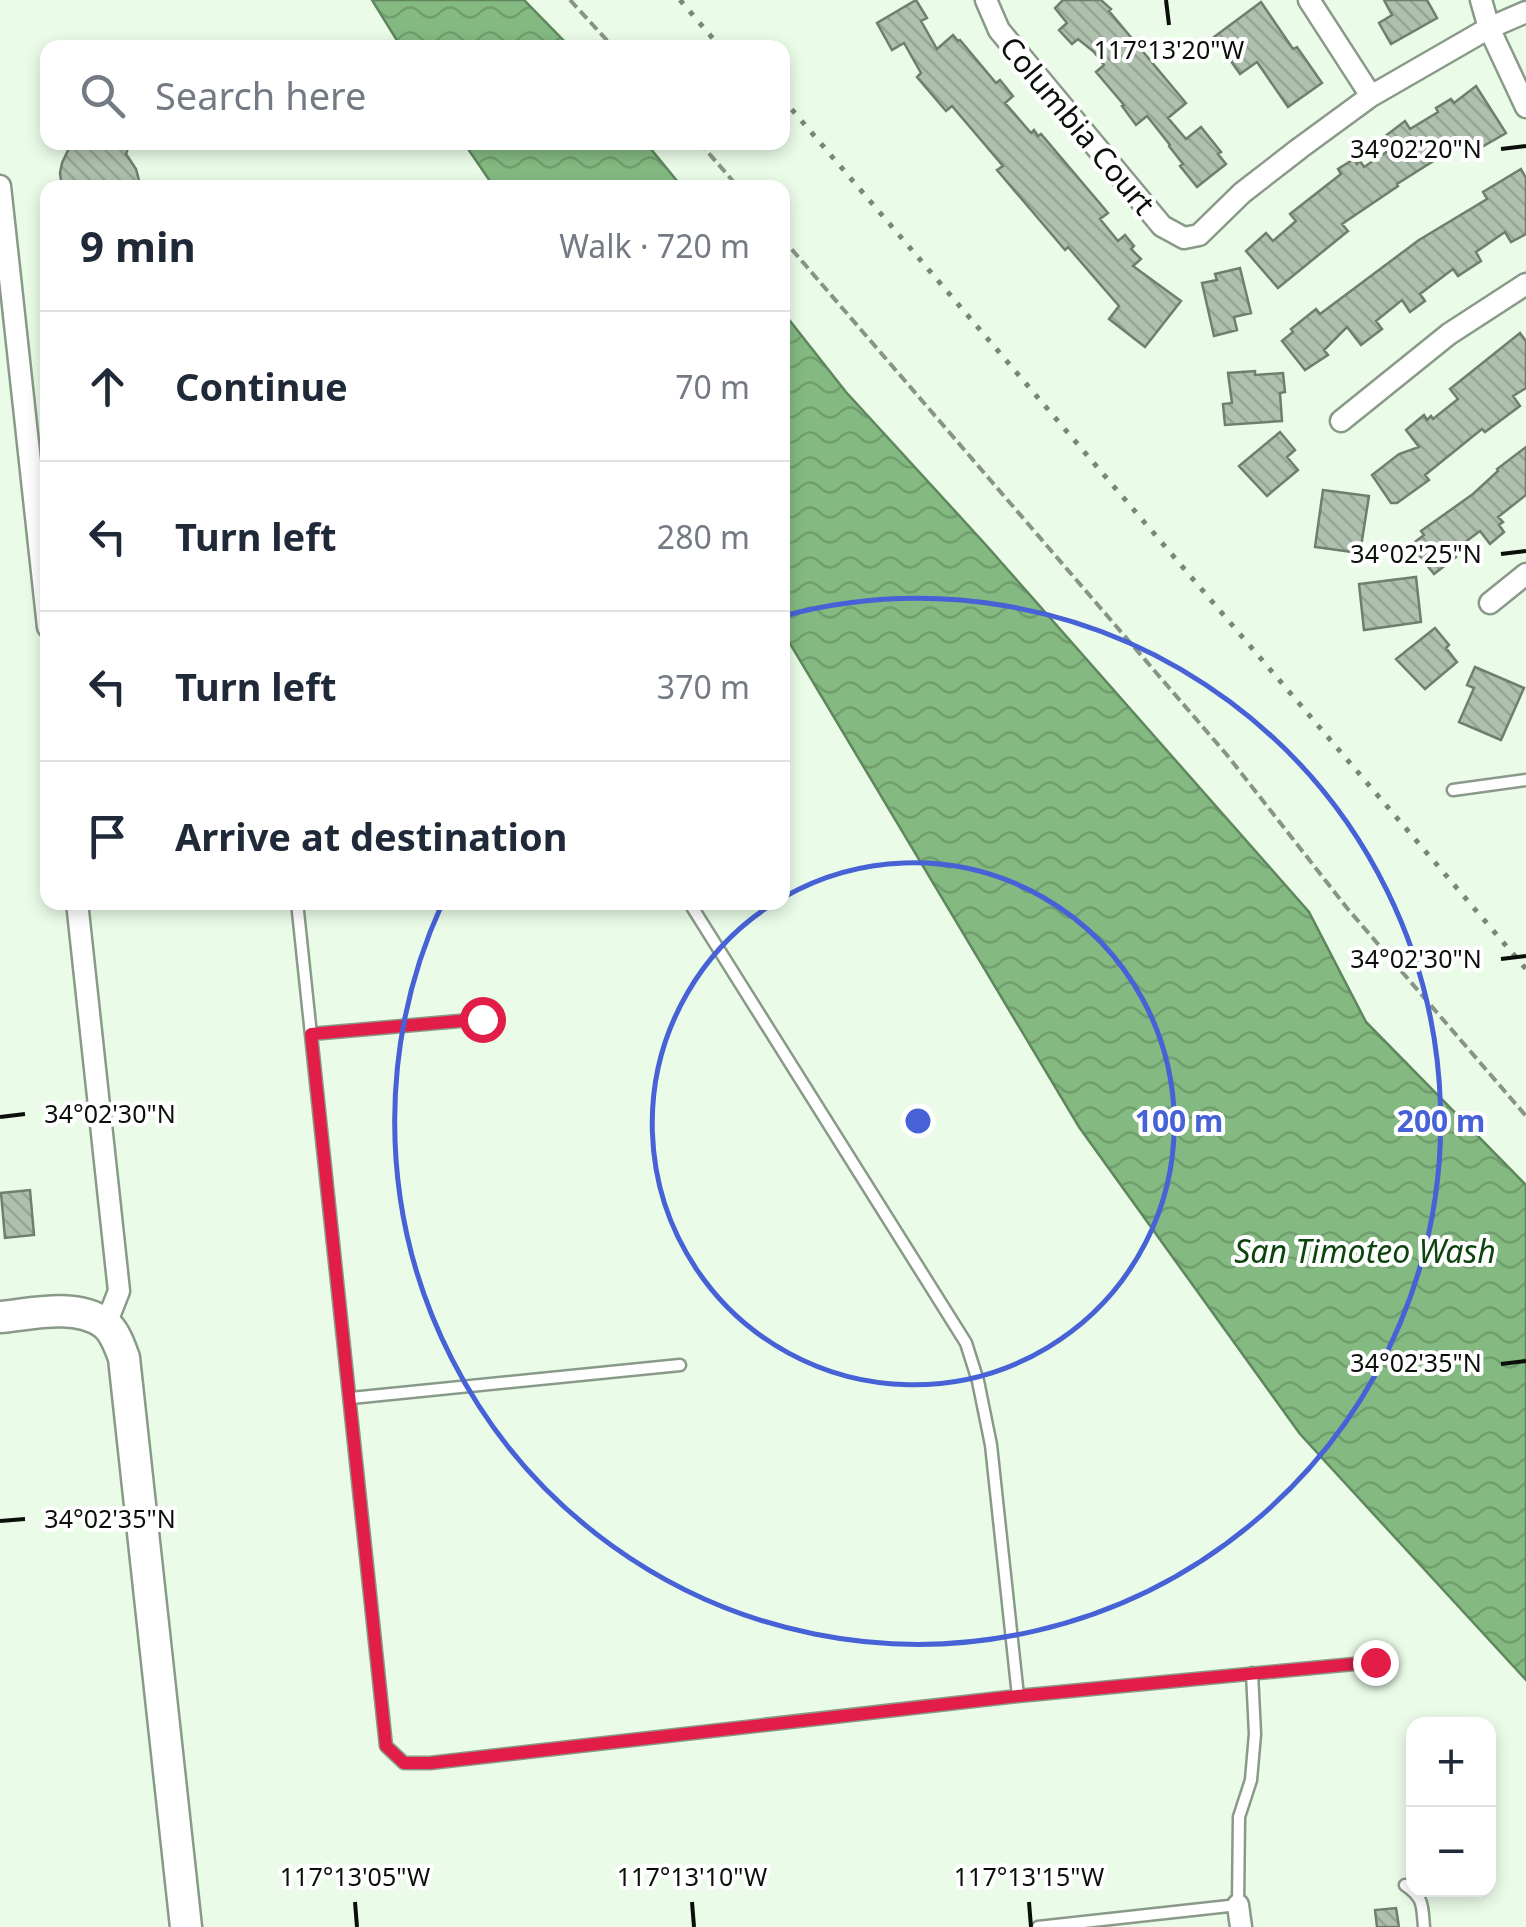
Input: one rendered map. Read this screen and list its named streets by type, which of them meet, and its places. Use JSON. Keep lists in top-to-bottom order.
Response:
{
  "streets": {
    "street": ["Columbia Court"]
  },
  "water": ["San Timoteo Wash"],
  "page": {
    "search": "Search here",
    "heading": ["9 min", "Walk · 720 m"],
    "list": [
      ["Continue", "70 m"],
      ["Turn left", "280 m"],
      ["Turn left", "370 m"],
      "Arrive at destination"
    ],
    "map_buttons": ["+", "−"]
  },
  "coordinates": [
    "117°13'20\"W",
    "34°02'20\"N",
    "34°02'25\"N",
    "34°02'30\"N",
    "34°02'35\"N",
    "117°13'05\"W",
    "117°13'10\"W",
    "117°13'15\"W"
  ],
  "rings": ["100 m", "200 m"]
}
